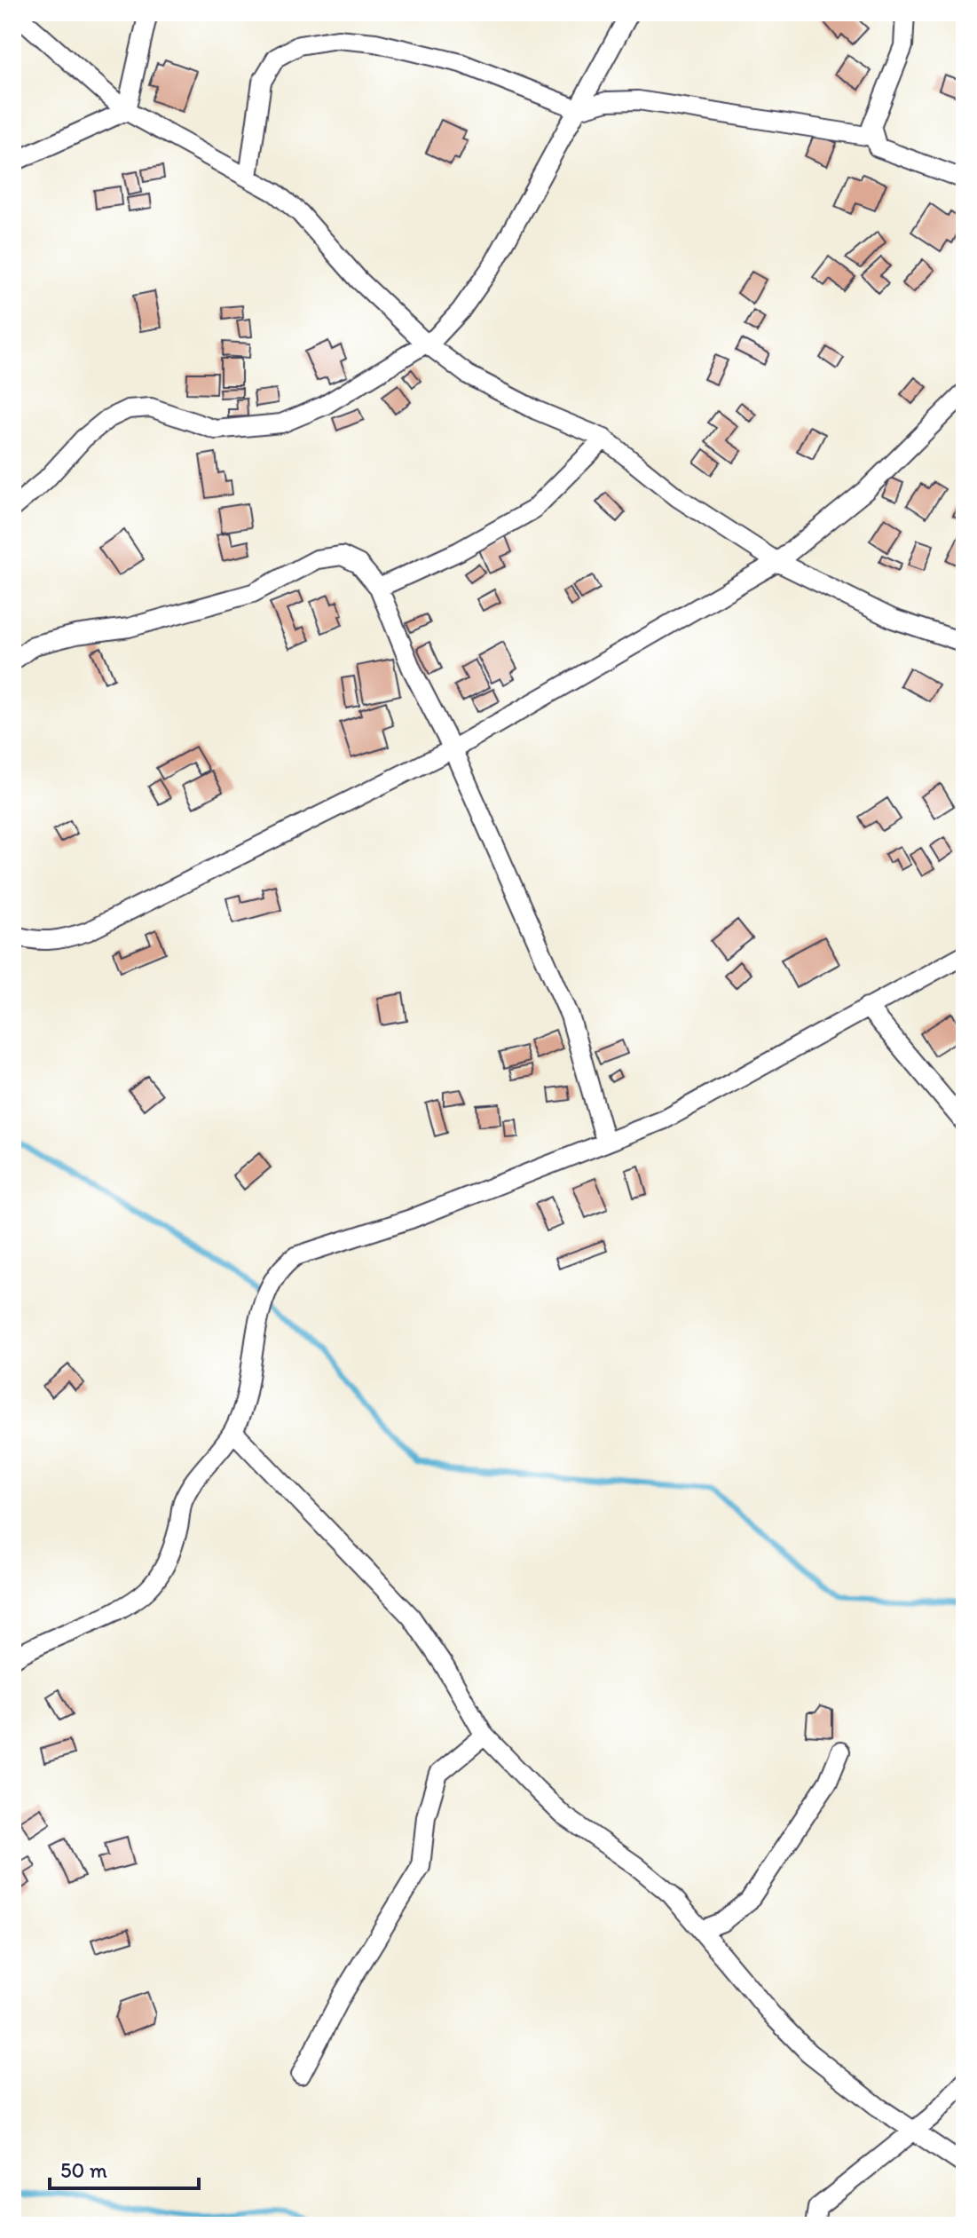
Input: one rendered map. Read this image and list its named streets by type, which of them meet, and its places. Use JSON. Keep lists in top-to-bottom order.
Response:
{
  "scale_bar": "50 m"
}
